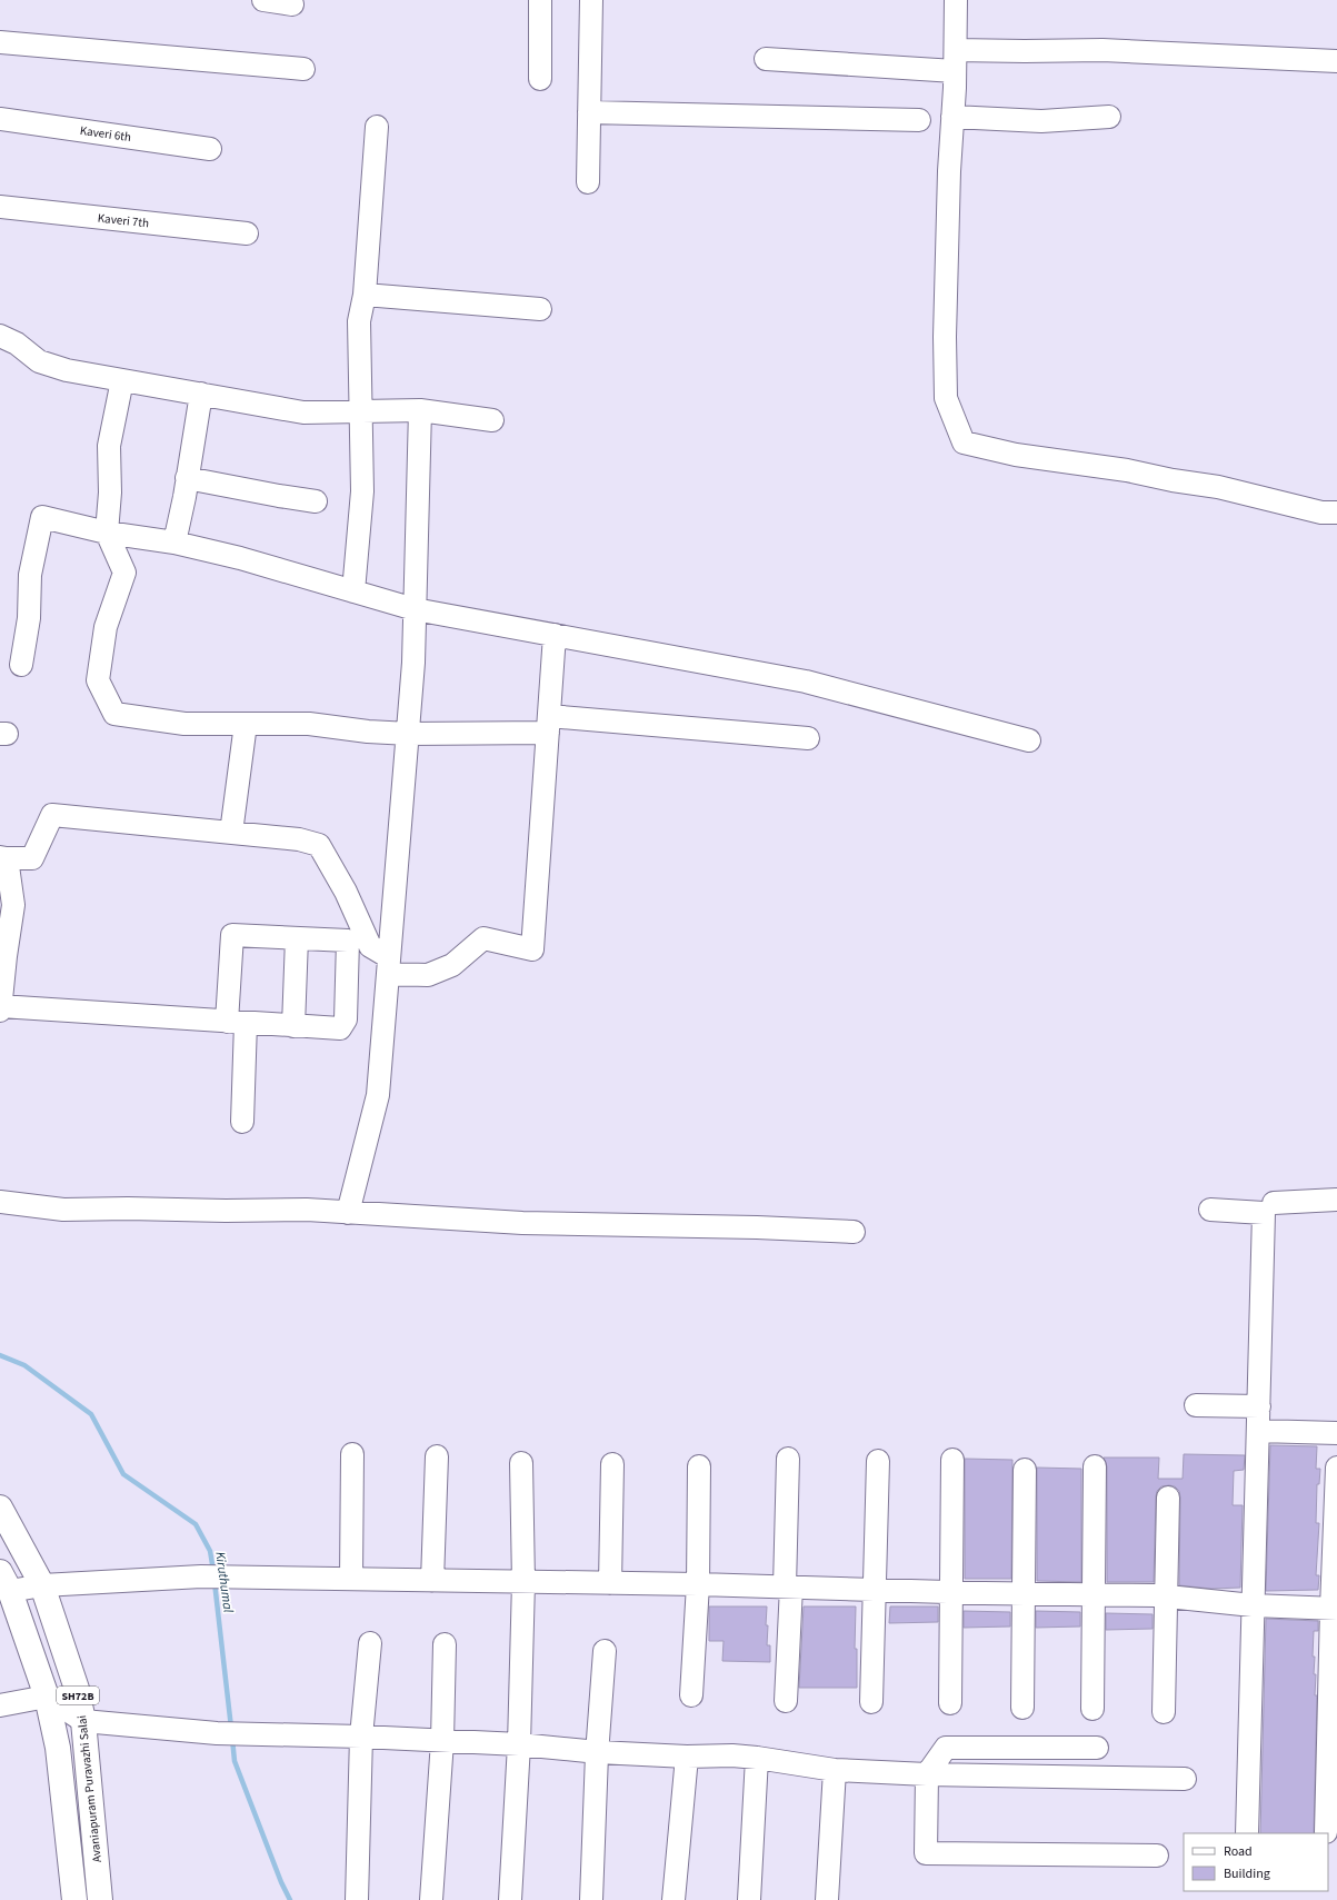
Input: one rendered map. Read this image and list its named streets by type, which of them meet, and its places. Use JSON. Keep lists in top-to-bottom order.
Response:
{
  "streets": {
    "main road": ["SH72B", "Avaniapuram Puravazhi Salai"],
    "street": ["Kaveri 6th", "Kaveri 7th"]
  },
  "water": ["Kiruthumal"],
  "legend": ["Road", "Building"]
}
